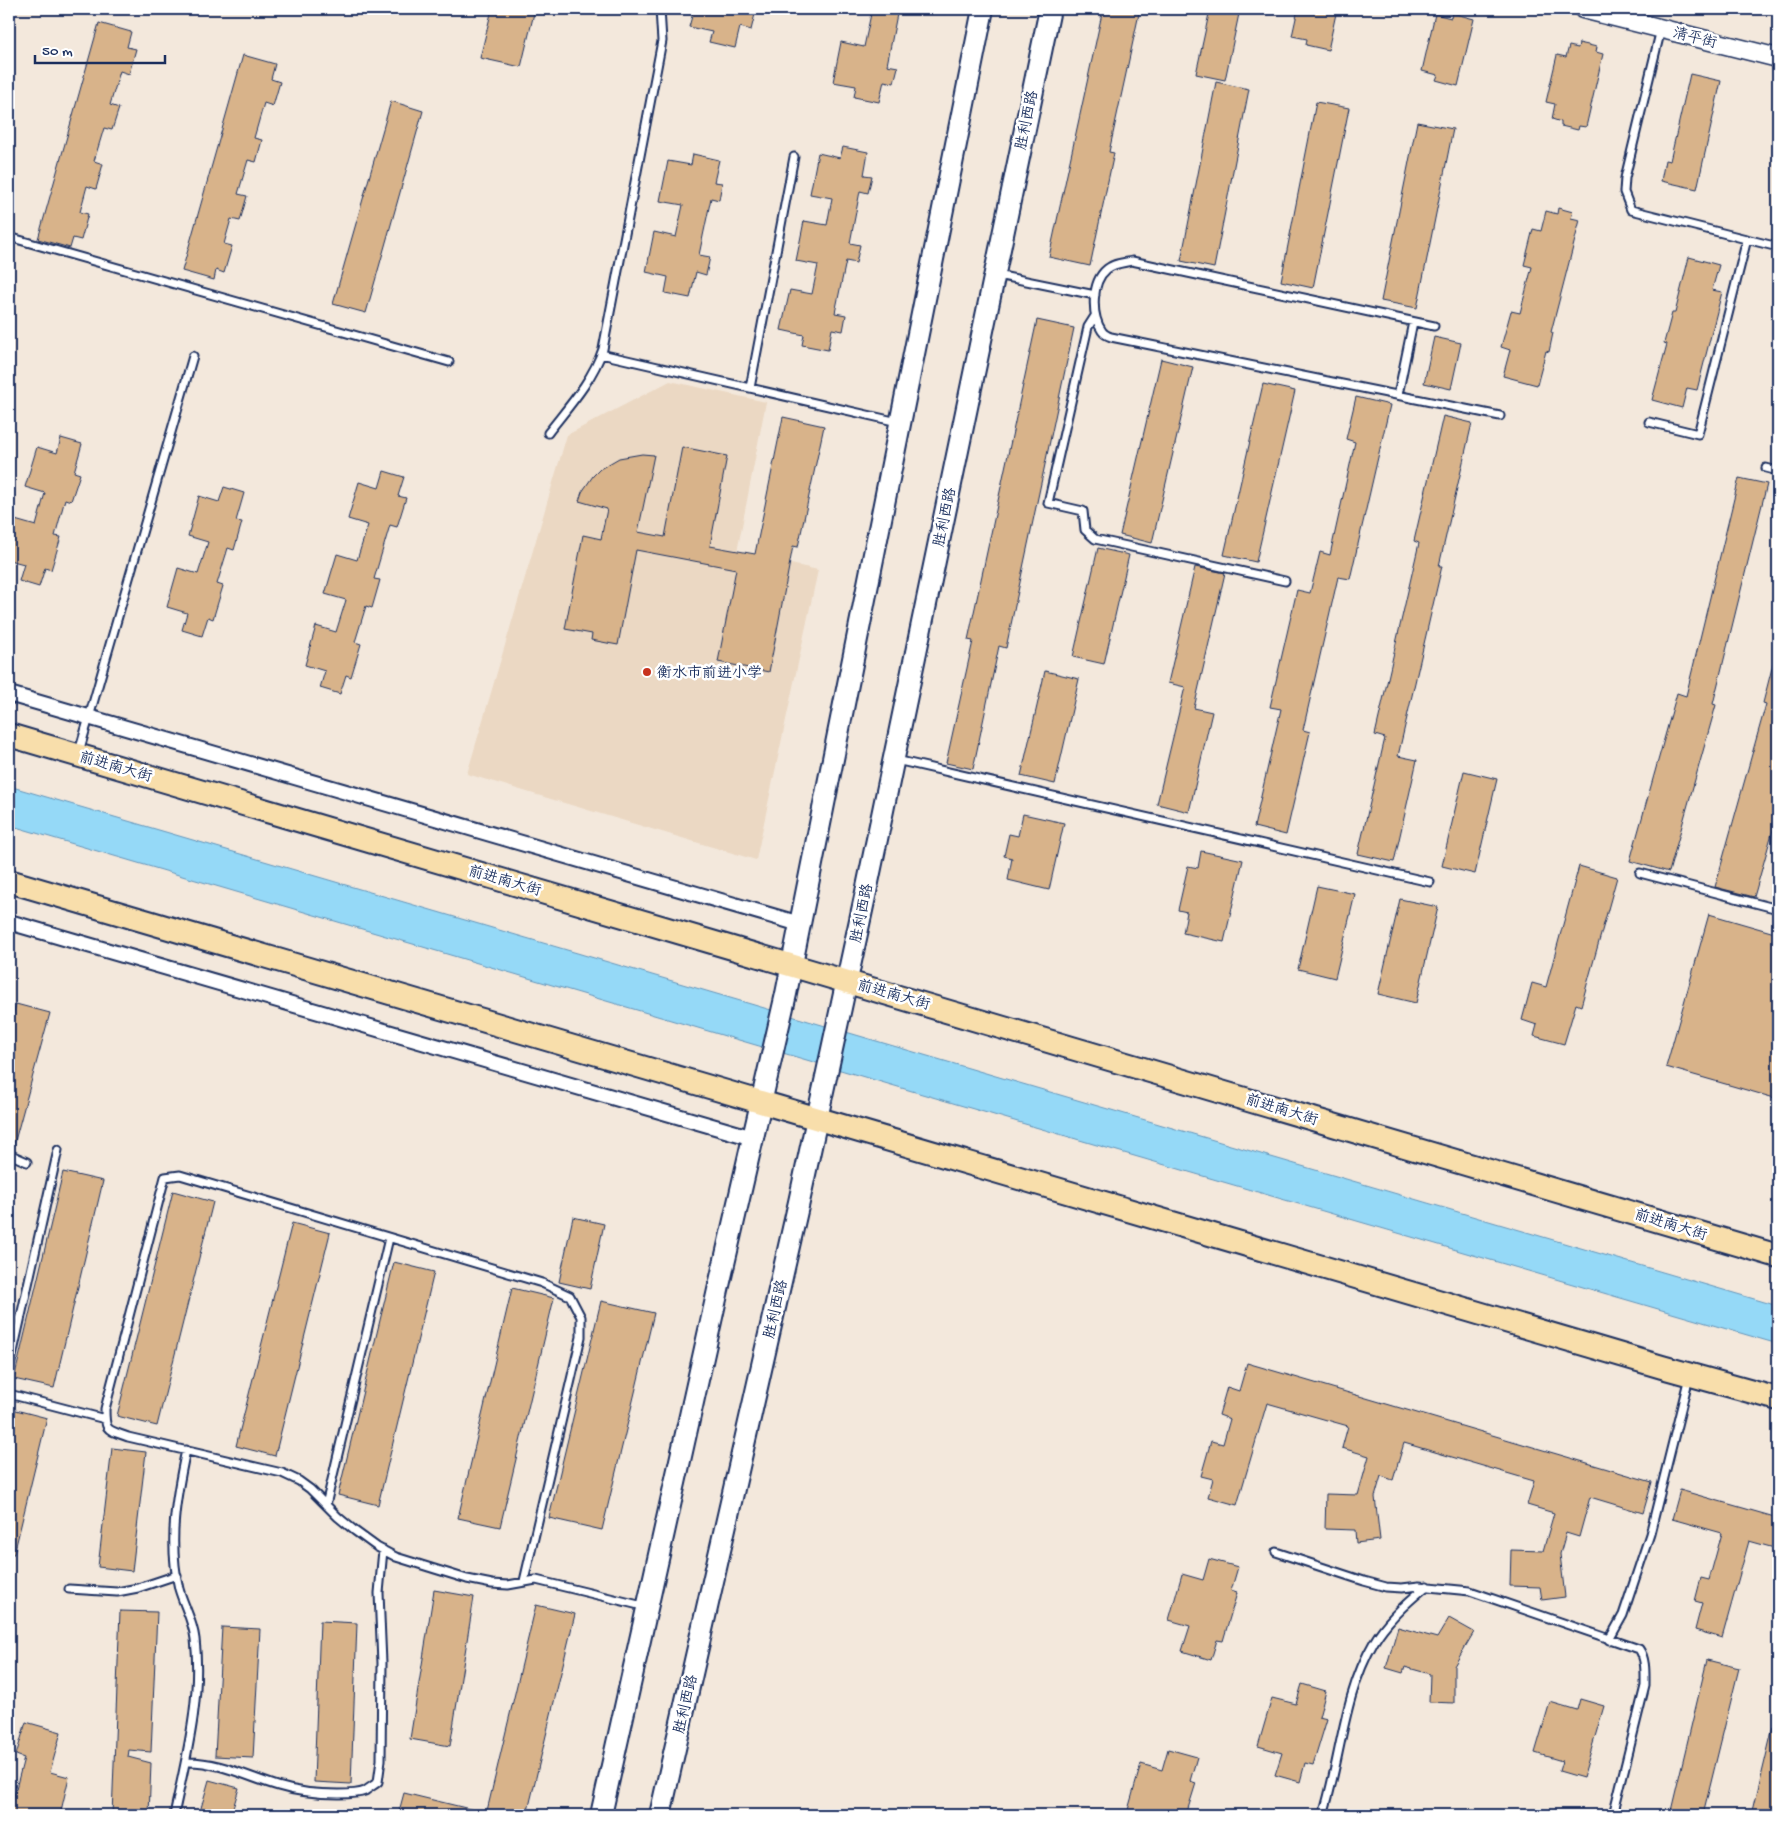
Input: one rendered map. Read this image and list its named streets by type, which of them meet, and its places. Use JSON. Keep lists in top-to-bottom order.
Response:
{
  "streets": {
    "main road": ["胜利西路", "前进南大街"],
    "street": ["清平街"]
  },
  "crossings": [
    ["胜利西路", "前进南大街"]
  ],
  "places": ["衡水市前进小学"],
  "scale_bar": "50 m"
}
